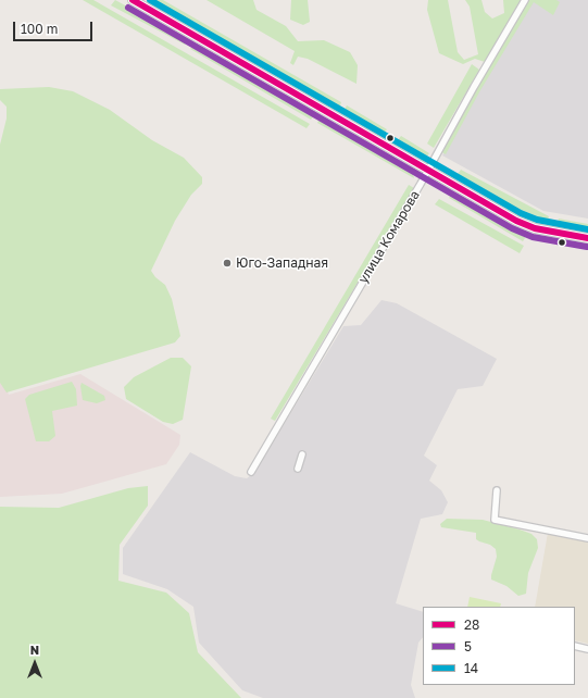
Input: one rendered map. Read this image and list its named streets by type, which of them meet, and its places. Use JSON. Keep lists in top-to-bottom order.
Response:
{
  "streets": {
    "street": ["улица Комарова"]
  },
  "places": ["Юго-Западная"],
  "lines": ["transit line 28", "transit line 14", "transit line 5"],
  "legend": ["28", "5", "14"],
  "scale_bar": "100 m",
  "north": "top"
}
